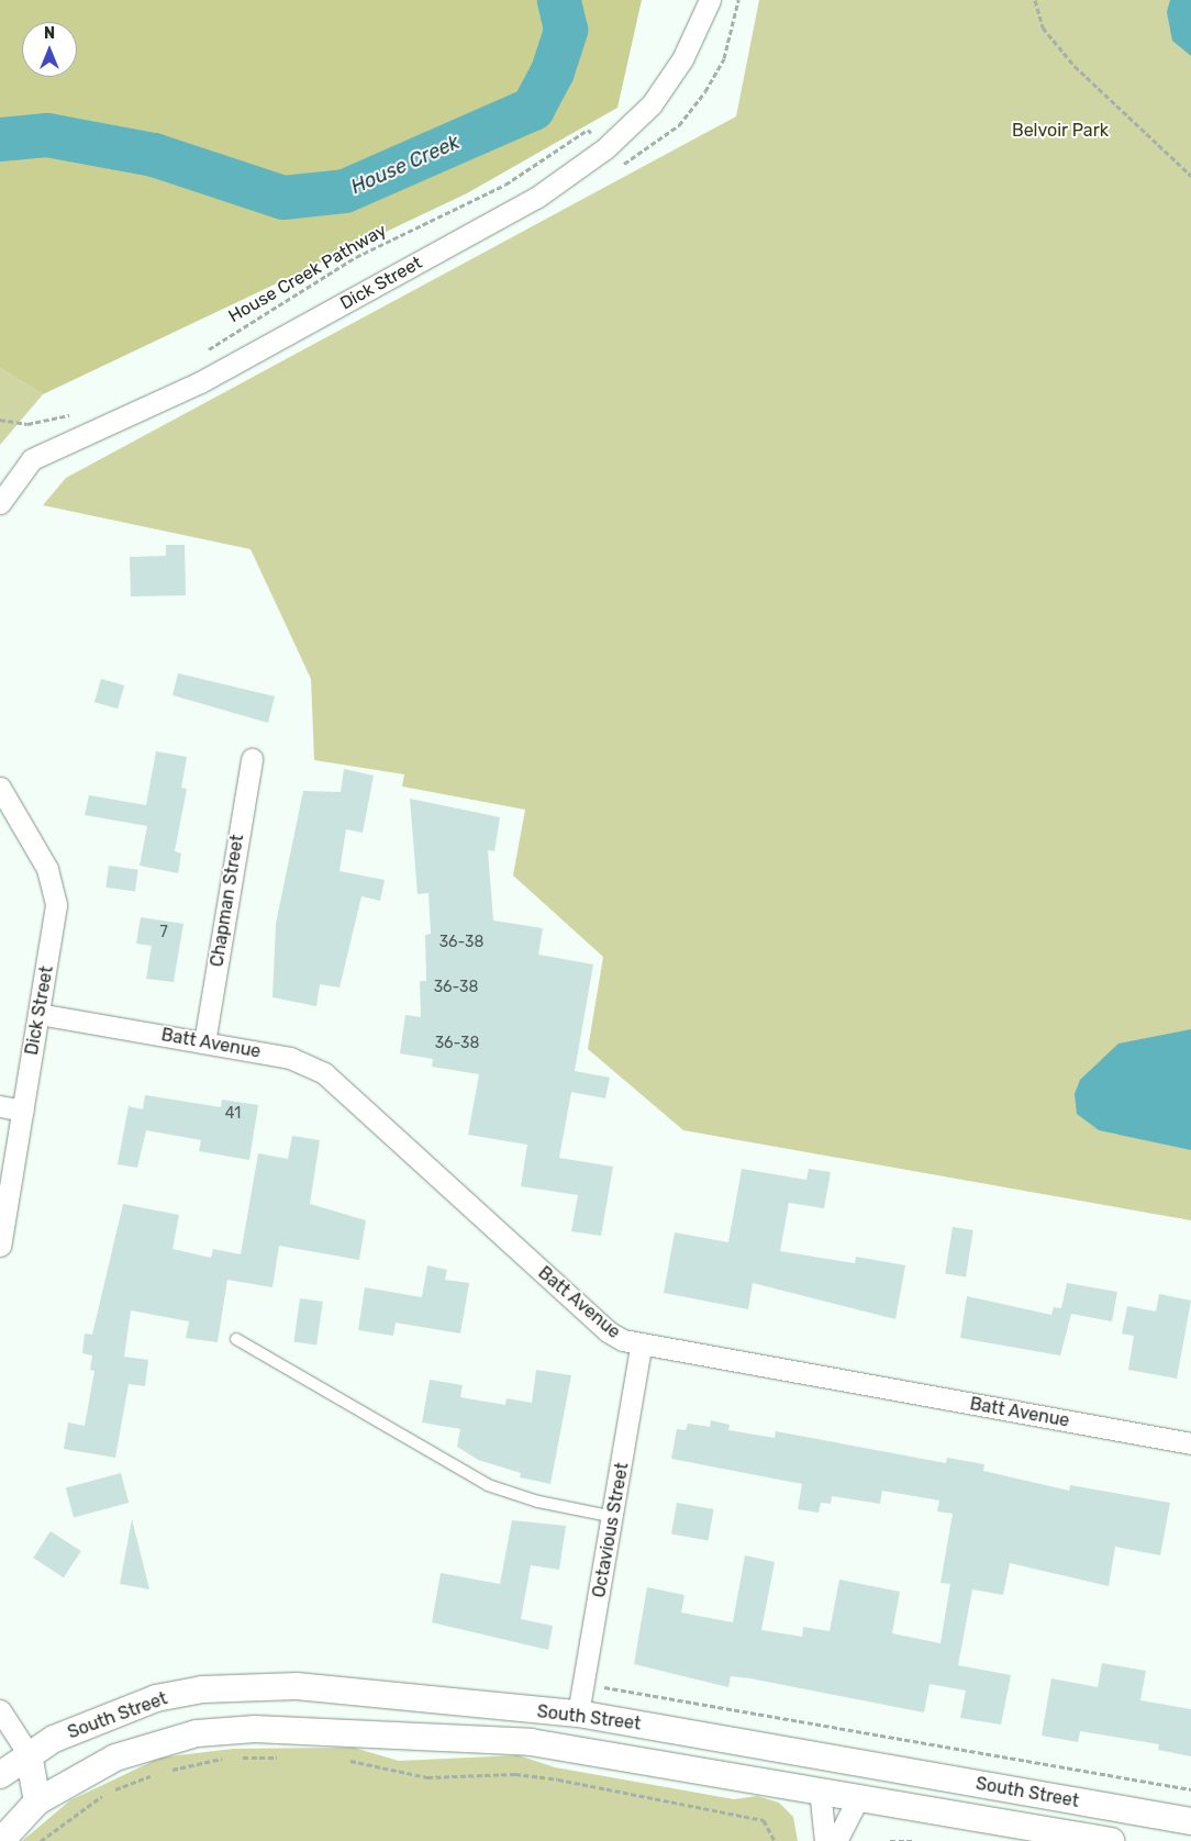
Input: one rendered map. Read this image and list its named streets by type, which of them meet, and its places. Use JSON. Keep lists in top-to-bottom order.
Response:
{
  "streets": {
    "street": [
      "Dick Street",
      "Chapman Street",
      "Batt Avenue",
      "Octavious Street",
      "South Street"
    ],
    "path": ["House Creek Pathway"]
  },
  "crossings": [
    ["Dick Street", "Batt Avenue"],
    ["Chapman Street", "Batt Avenue"],
    ["Batt Avenue", "Octavious Street"],
    ["Octavious Street", "South Street"]
  ],
  "water": ["House Creek"],
  "parks": ["Belvoir Park"],
  "house_numbers": [
    "7",
    "36-38",
    "36-38",
    "36-38",
    "41"
  ],
  "north": "top"
}
